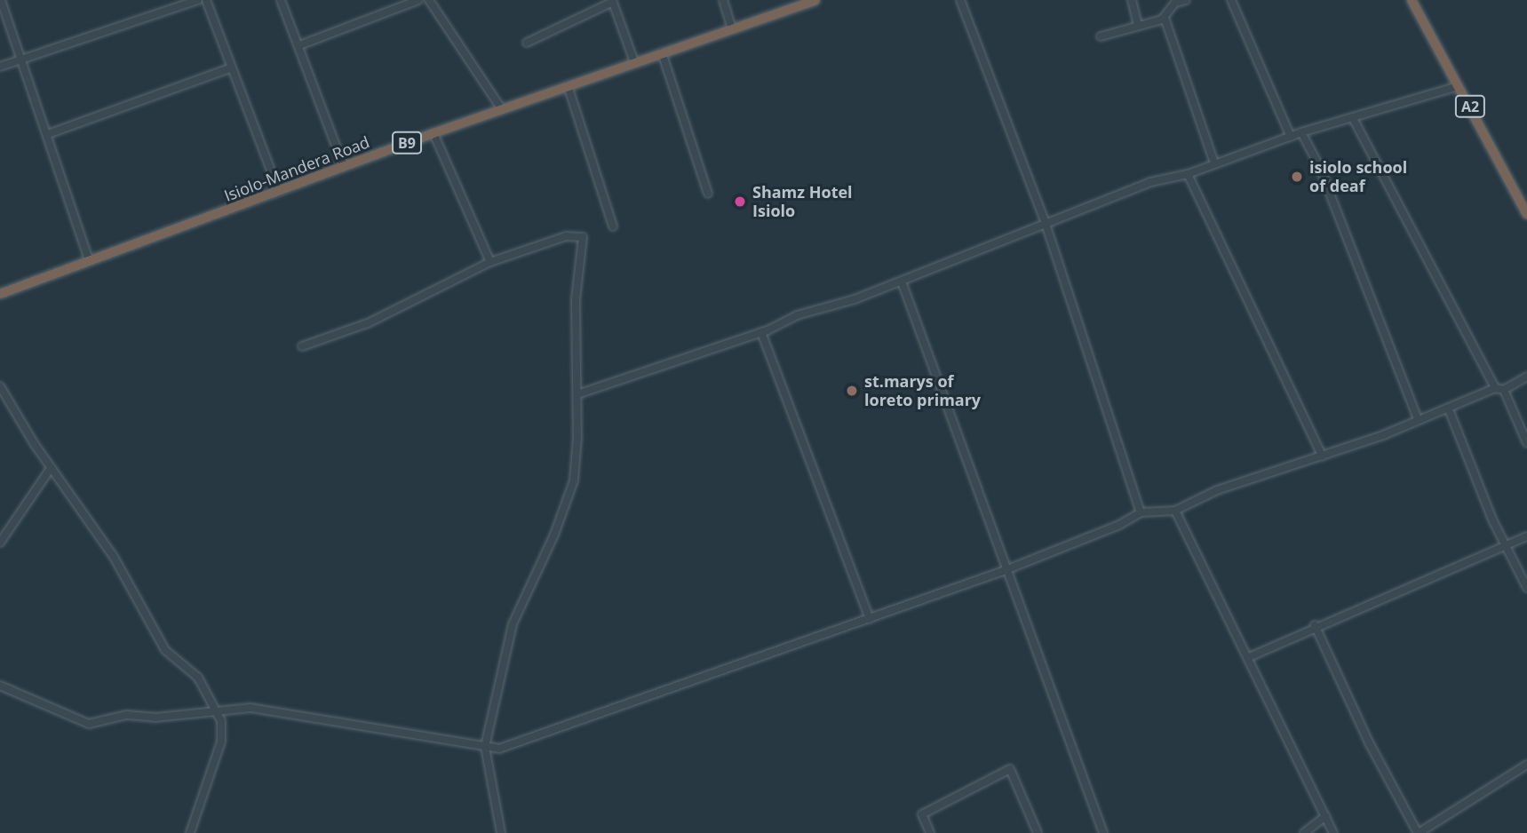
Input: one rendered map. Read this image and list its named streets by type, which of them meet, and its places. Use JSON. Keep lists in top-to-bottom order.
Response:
{
  "streets": {
    "highway": ["A2", "B9", "Isiolo-Mandera Road"]
  },
  "places": ["isiolo school of deaf", "Shamz Hotel Isiolo", "st.marys of loreto primary"]
}
